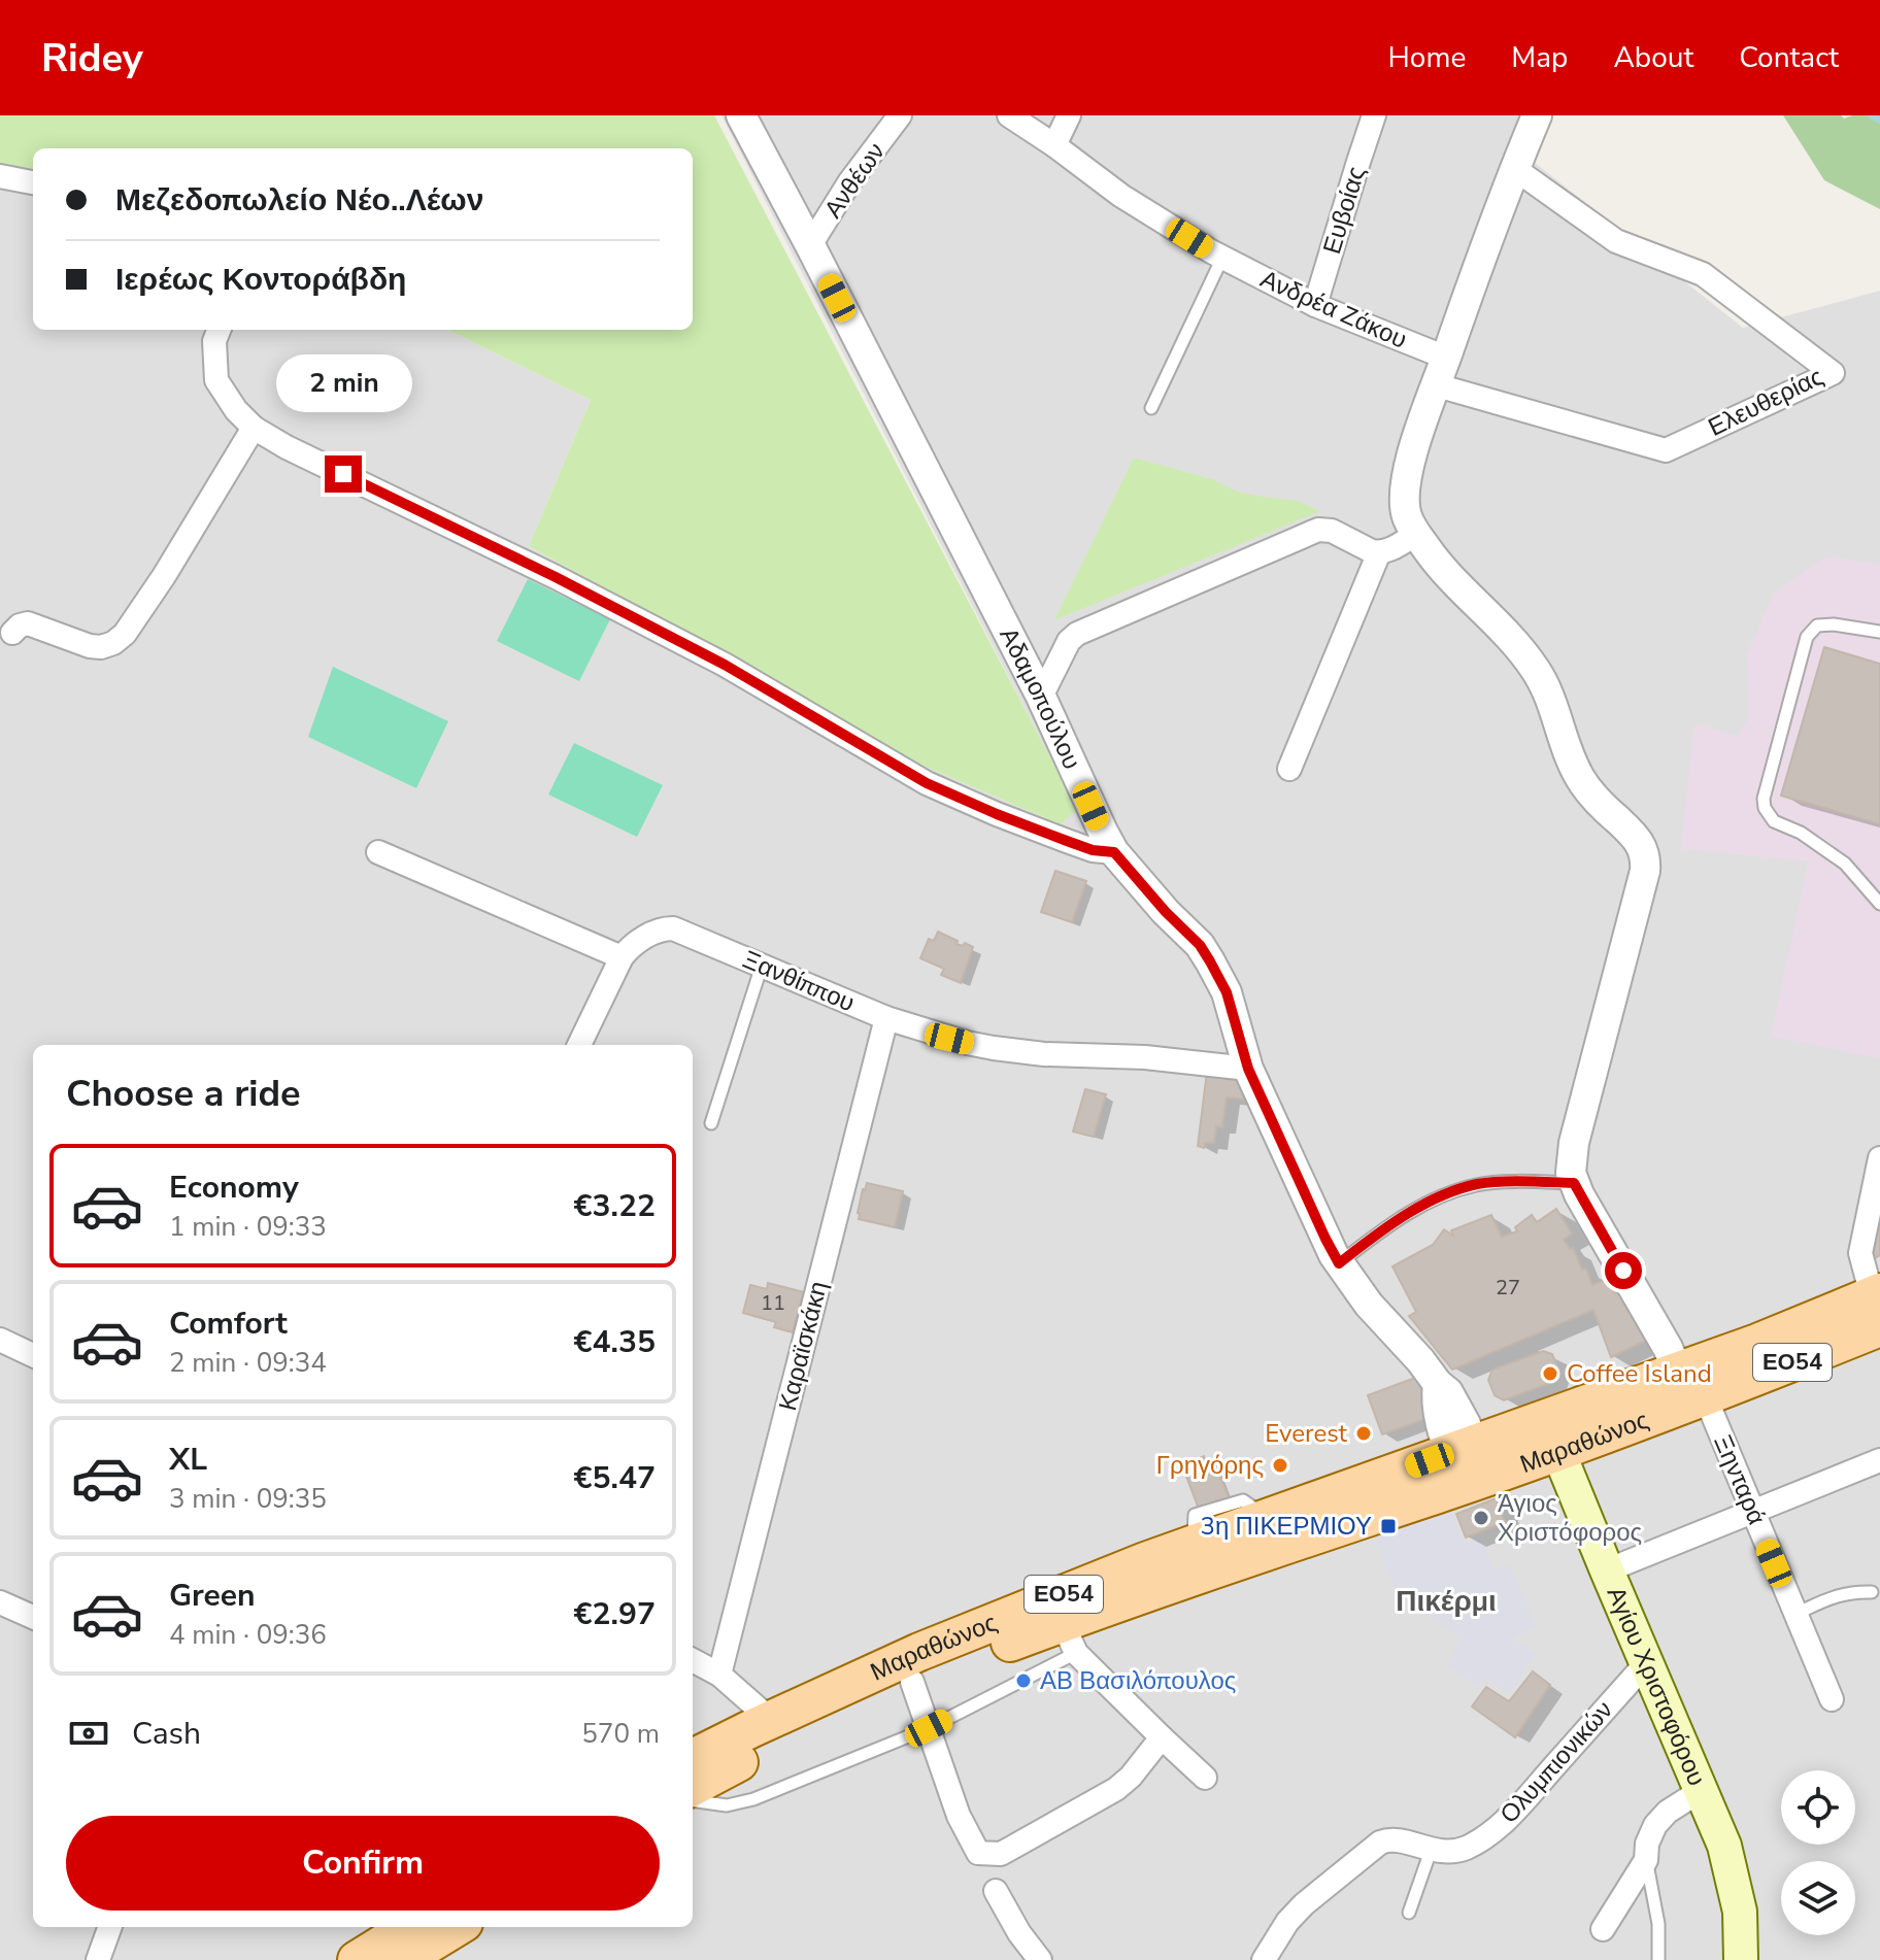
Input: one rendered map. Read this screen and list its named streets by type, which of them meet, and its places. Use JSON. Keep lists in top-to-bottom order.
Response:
{
  "streets": {
    "main road": ["ΕΟ54", "Μαραθώνος", "Αγίου Χριστοφόρου"],
    "street": [
      "Ανθέων",
      "Ευβοίας",
      "Ανδρέα Ζάκου",
      "Ελευθερίας",
      "Αδαμοπούλου",
      "Ξανθίππου",
      "Καραϊσκάκη",
      "Ξηνταρά",
      "Ολυμπιονικών"
    ]
  },
  "crossings": [
    ["Ανθέων", "Αδαμοπούλου"],
    ["Ευβοίας", "Ανδρέα Ζάκου"],
    ["Ανδρέα Ζάκου", "Ελευθερίας"],
    ["Αδαμοπούλου", "Ξανθίππου"],
    ["Αδαμοπούλου", "Μαραθώνος"],
    ["Ξανθίππου", "Καραϊσκάκη"],
    ["Μαραθώνος", "Ξηνταρά"],
    ["Μαραθώνος", "Αγίου Χριστοφόρου"],
    ["Αγίου Χριστοφόρου", "Ολυμπιονικών"]
  ],
  "districts": ["Πικέρμι"],
  "places": {
    "other": [
      "Coffee Island",
      "Everest",
      "Γρηγόρης",
      "Άγιος Χριστόφορος",
      "ΑΒ Βασιλόπουλος"
    ],
    "transit": ["3η ΠΙΚΕΡΜΙΟΥ"]
  },
  "house_numbers": ["27", "11"],
  "page": {
    "header": "Ridey",
    "nav": [
      "Home",
      "Map",
      "About",
      "Contact"
    ],
    "banner": ["Μεζεδοπωλείο Νέο..Λέων", "Ιερέως Κοντοράβδη"],
    "bubble": "2 min",
    "heading": "Choose a ride",
    "list": [
      {
        "name": "Economy",
        "note": "1 min · 09:33",
        "value": "€3.22"
      },
      {
        "name": "Comfort",
        "note": "2 min · 09:34",
        "value": "€4.35"
      },
      {
        "name": "XL",
        "note": "3 min · 09:35",
        "value": "€5.47"
      },
      {
        "name": "Green",
        "note": "4 min · 09:36",
        "value": "€2.97"
      }
    ],
    "pay": ["Cash", "570 m"],
    "buttons": "Confirm"
  }
}
